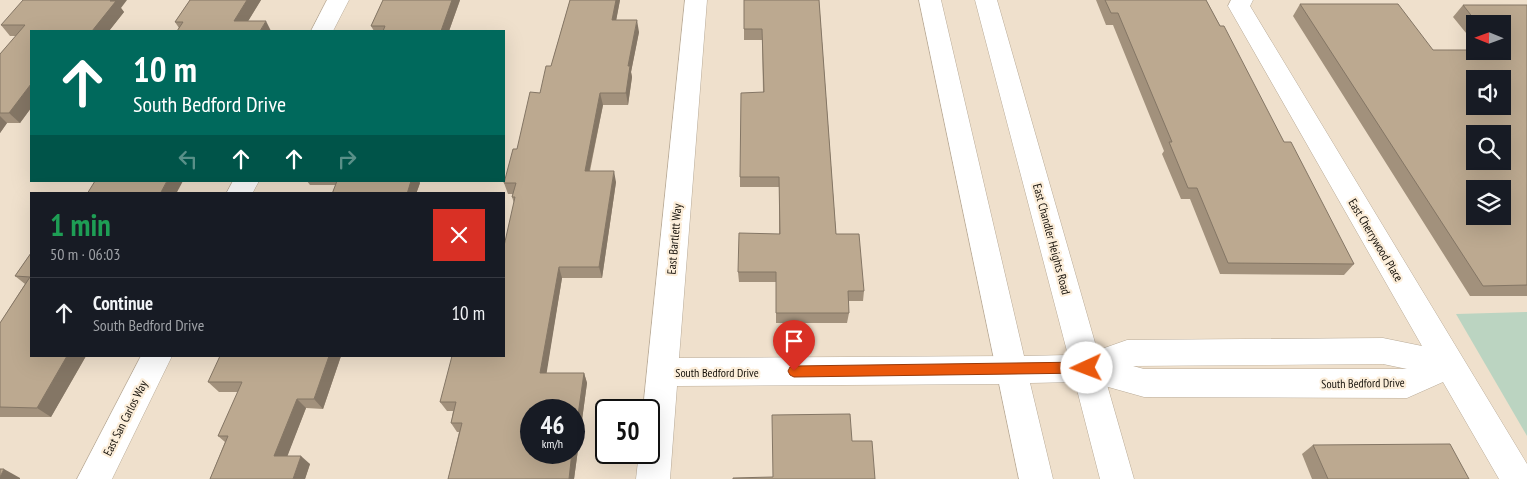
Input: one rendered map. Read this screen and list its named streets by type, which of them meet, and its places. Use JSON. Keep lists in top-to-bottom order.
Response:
{
  "streets": {
    "street": [
      "East Bartlett Way",
      "East Chandler Heights Road",
      "East Cherrywood Place",
      "South Bedford Drive",
      "East San Carlos Way"
    ]
  },
  "crossings": [
    ["East Bartlett Way", "South Bedford Drive"],
    ["East Chandler Heights Road", "South Bedford Drive"],
    ["East Cherrywood Place", "South Bedford Drive"]
  ],
  "north": "left",
  "page": {
    "turn": ["10 m", "South Bedford Drive"],
    "heading": ["1 min", "50 m · 06:03"],
    "list": [
      {
        "name": "Continue",
        "note": "South Bedford Drive",
        "value": "10 m"
      }
    ],
    "speed": "46 km/h",
    "limit": "50"
  }
}
